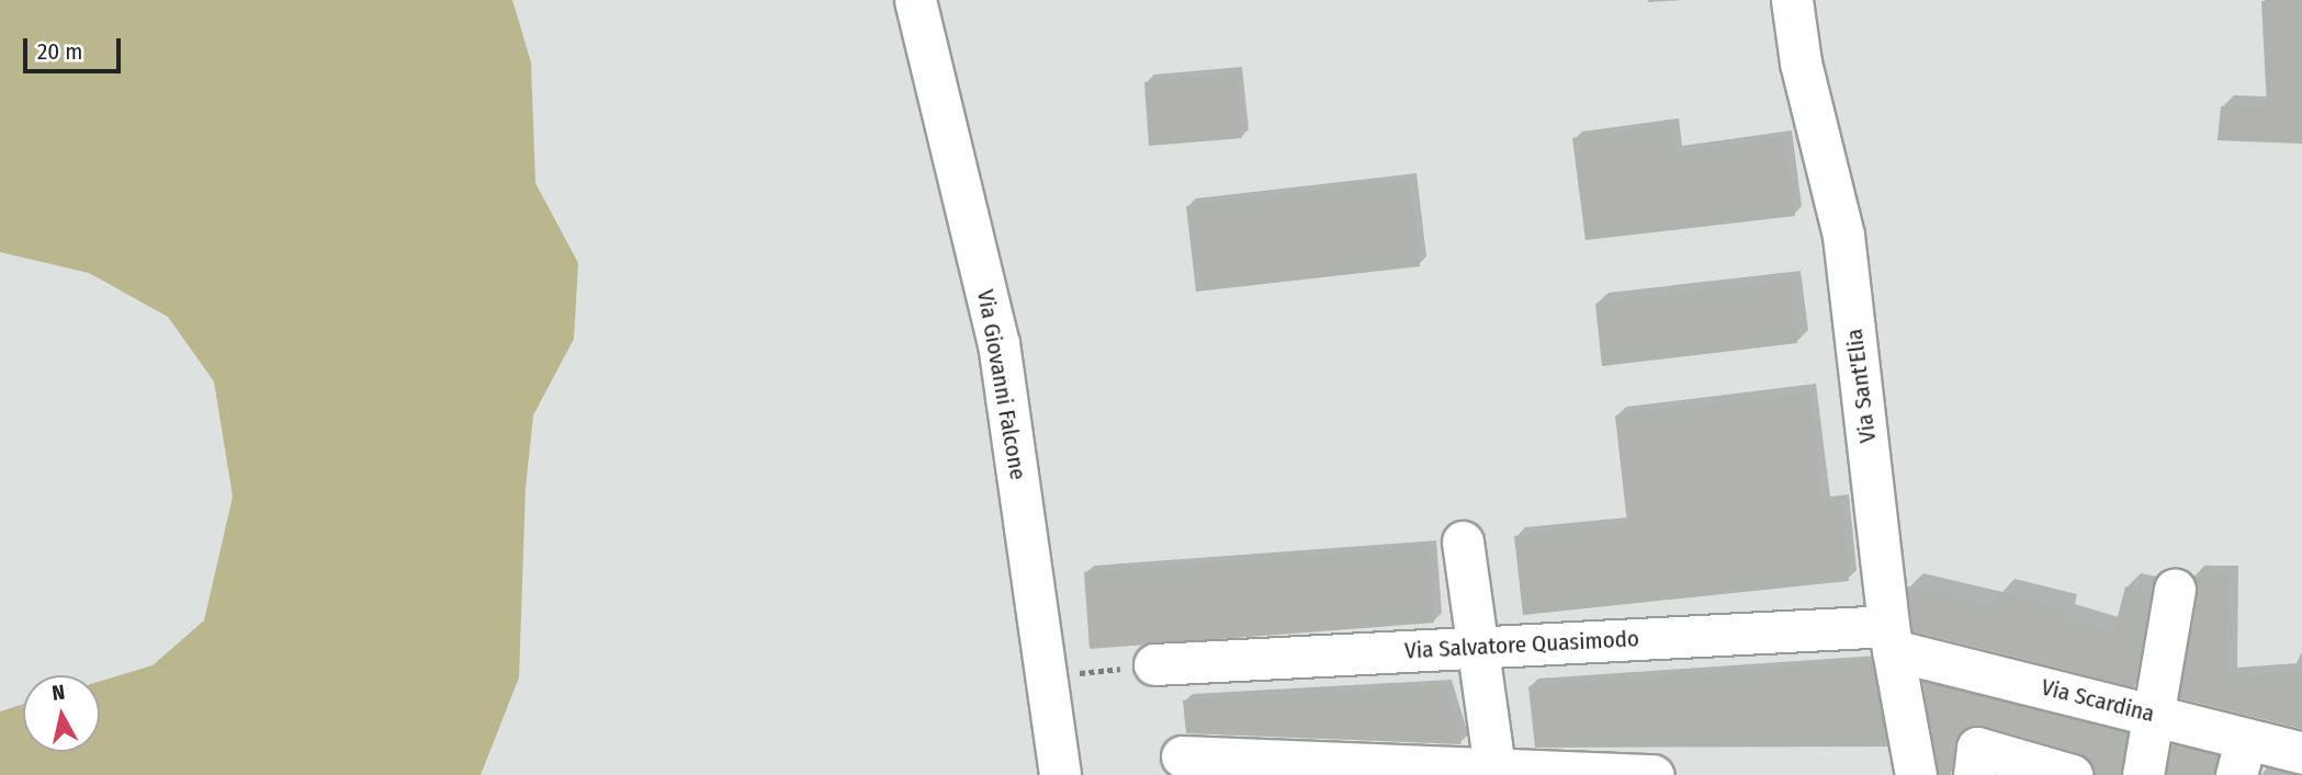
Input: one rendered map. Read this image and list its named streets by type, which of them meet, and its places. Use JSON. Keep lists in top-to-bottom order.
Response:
{
  "streets": {
    "street": [
      "Via Giovanni Falcone",
      "Via Sant'Elia",
      "Via Salvatore Quasimodo",
      "Via Scardina"
    ]
  },
  "crossings": [
    ["Via Sant'Elia", "Via Salvatore Quasimodo"],
    ["Via Sant'Elia", "Via Scardina"],
    ["Via Salvatore Quasimodo", "Via Scardina"]
  ],
  "scale_bar": "20 m",
  "north": "top"
}
